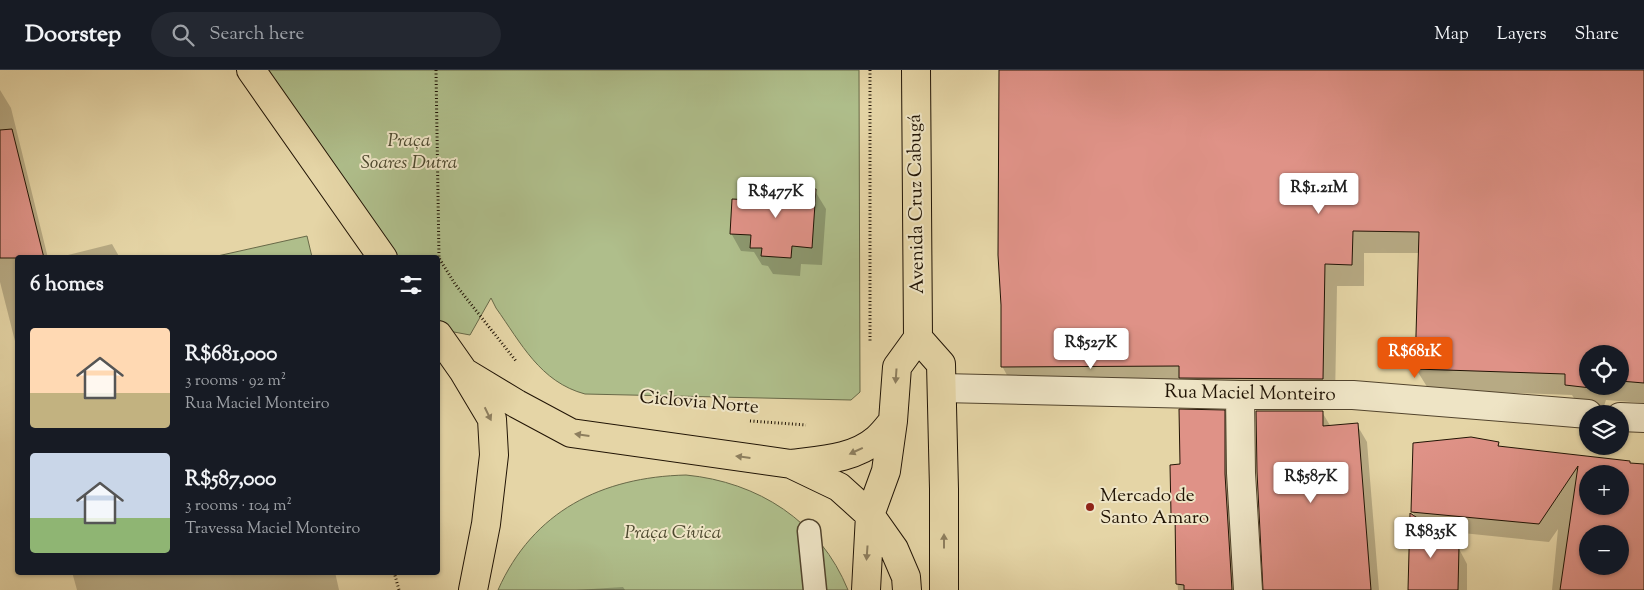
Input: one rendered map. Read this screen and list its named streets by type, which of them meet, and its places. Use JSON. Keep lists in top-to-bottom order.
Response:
{
  "streets": {
    "main road": ["Avenida Cruz Cabugá"],
    "street": ["Rua Maciel Monteiro"],
    "path": ["Ciclovia Norte"]
  },
  "parks": ["Praça Soares Dutra", "Praça Cívica"],
  "places": ["Mercado de Santo Amaro"],
  "page": {
    "header": "Doorstep",
    "search": "Search here",
    "nav": ["Map", "Layers", "Share"],
    "price": [
      "R$1.21M",
      "R$477K",
      "R$527K",
      "R$681K",
      "R$587K",
      "R$835K"
    ],
    "heading": "6 homes",
    "list": [
      {
        "name": "R$681,000",
        "note": "3 rooms · 92 m² · Rua Maciel Monteiro"
      },
      {
        "name": "R$587,000",
        "note": "3 rooms · 104 m² · Travessa Maciel Monteiro"
      }
    ],
    "map_buttons": ["+", "−"]
  }
}
